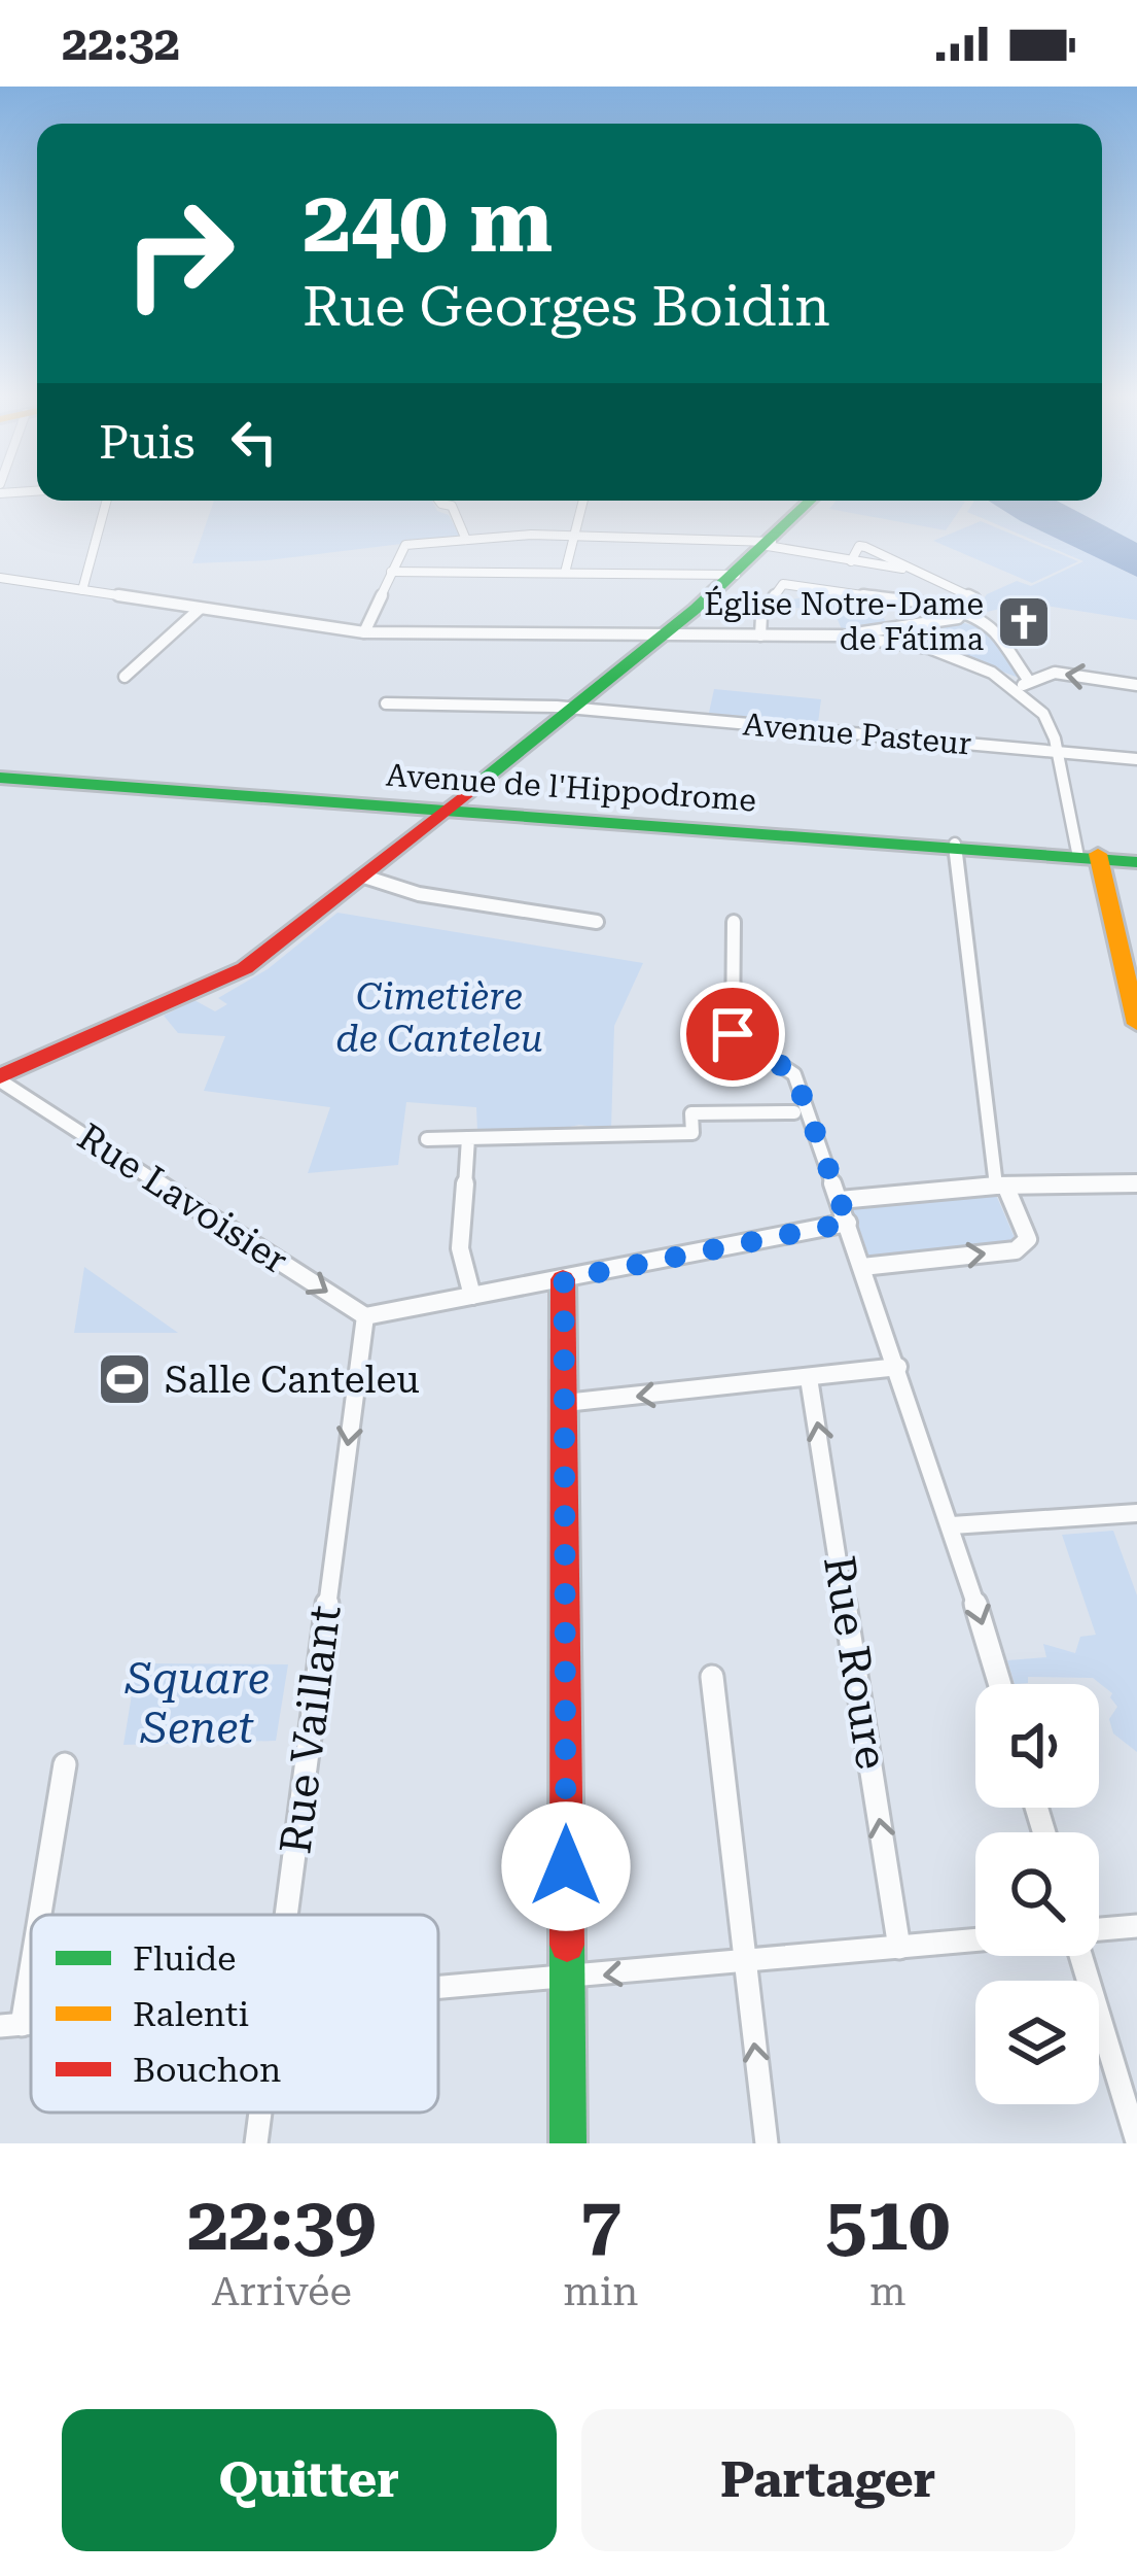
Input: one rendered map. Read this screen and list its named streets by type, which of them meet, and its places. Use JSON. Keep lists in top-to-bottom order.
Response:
{
  "streets": {
    "street": [
      "Avenue Pasteur",
      "Avenue de l'Hippodrome",
      "Rue Lavoisier",
      "Rue Roure",
      "Rue Vaillant"
    ]
  },
  "crossings": [
    ["Rue Lavoisier", "Rue Vaillant"]
  ],
  "one_way": ["Rue Lavoisier", "Rue Vaillant"],
  "parks": ["Cimetière de Canteleu", "Square Senet"],
  "places": {
    "church": ["Église Notre-Dame de Fátima"],
    "sports": ["Salle Canteleu"]
  },
  "legend": ["Fluide", "Ralenti", "Bouchon"],
  "page": {
    "status": "22:32",
    "turn": ["240 m", "Rue Georges Boidin"],
    "then": "Puis",
    "eta": [
      "22:39",
      "Arrivée",
      "7",
      "min",
      "510",
      "m"
    ],
    "buttons": ["Quitter", "Partager"]
  }
}
